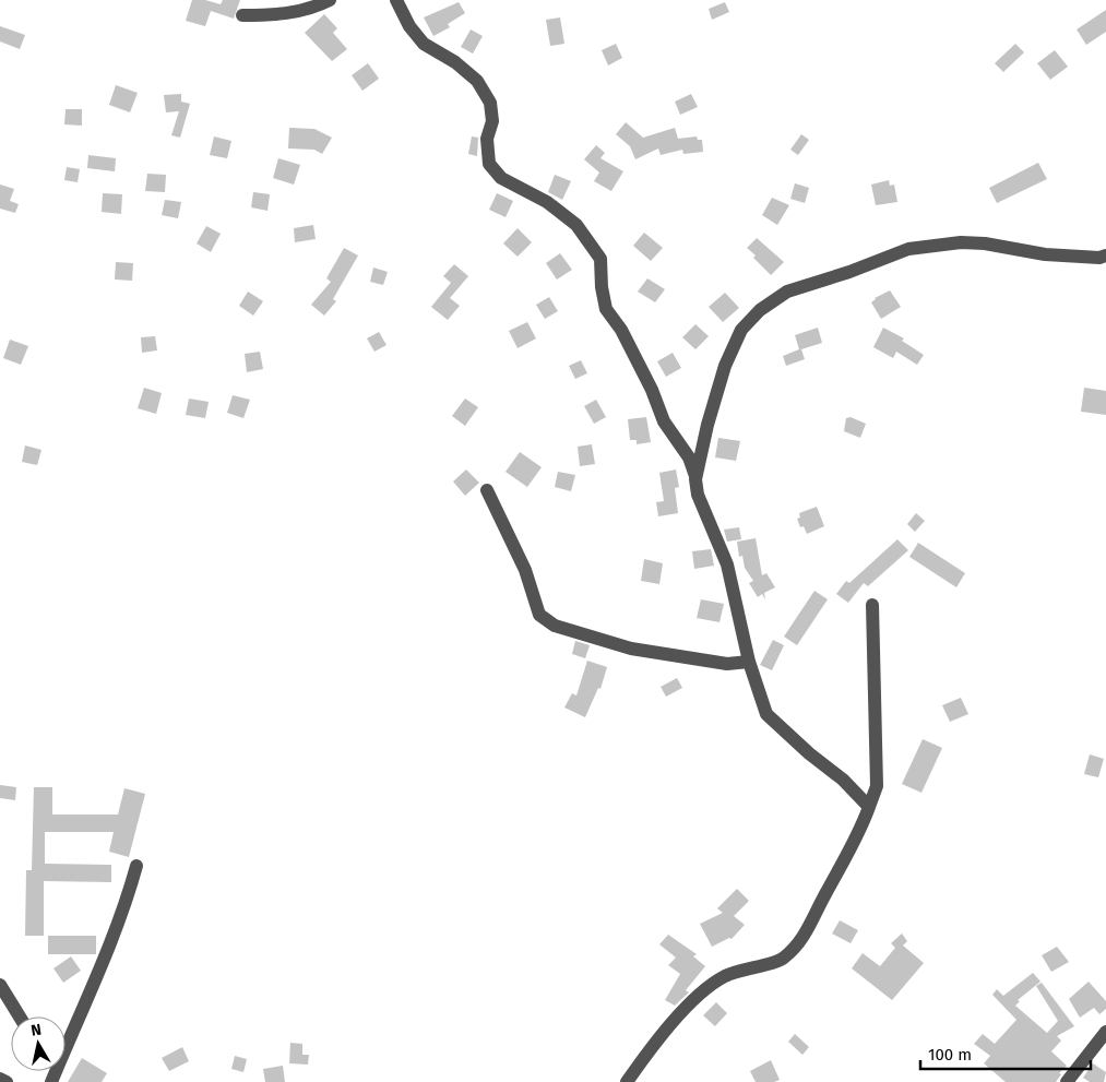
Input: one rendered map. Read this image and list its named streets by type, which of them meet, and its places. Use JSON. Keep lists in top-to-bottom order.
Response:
{
  "scale_bar": "100 m",
  "north": "top"
}
